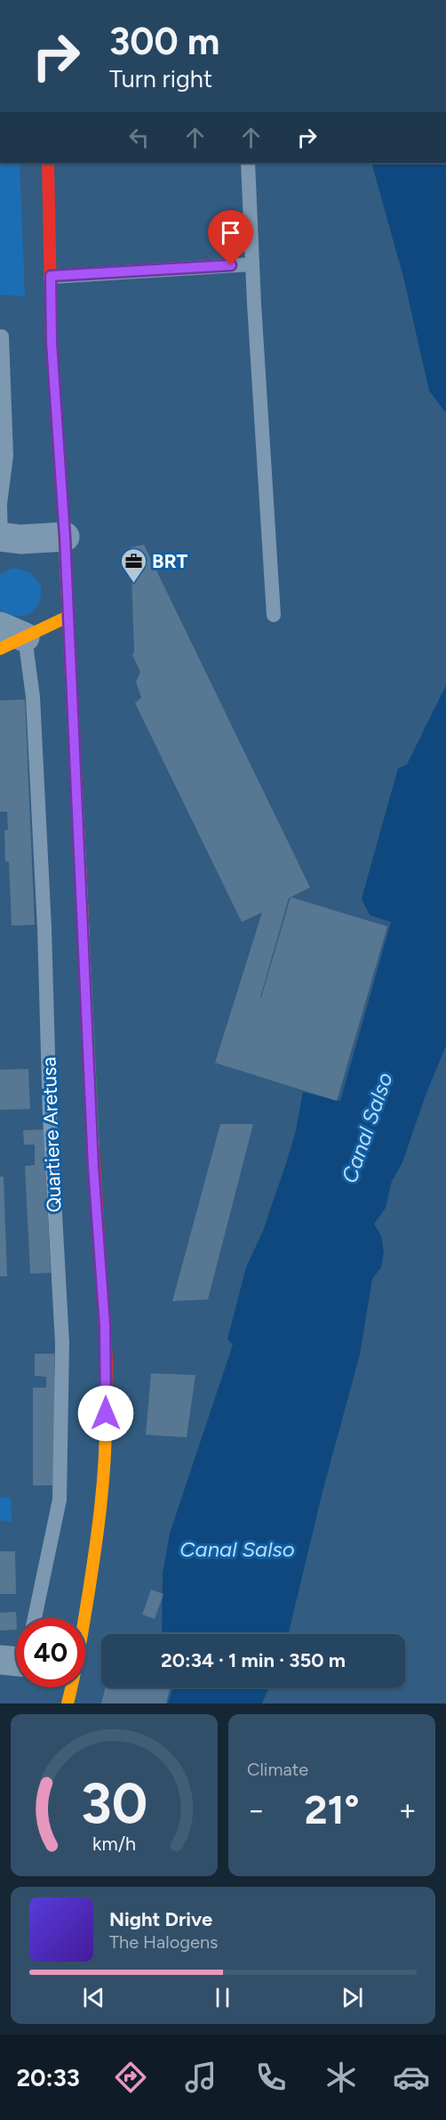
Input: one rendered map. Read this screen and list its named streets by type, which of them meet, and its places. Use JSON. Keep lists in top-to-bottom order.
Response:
{
  "streets": {
    "street": ["Quartiere Aretusa"]
  },
  "water": ["Canal Salso"],
  "places": {
    "office": ["BRT"]
  },
  "page": {
    "turn": ["300 m", "Turn right"],
    "limit": "40",
    "trip": "20:34 · 1 min · 350 m",
    "tile": "Climate",
    "heat": ["−", "21°", "+"],
    "song": ["Night Drive", "The Halogens"],
    "tabs": "20:33",
    "gauge": ["30", "km/h"]
  }
}
